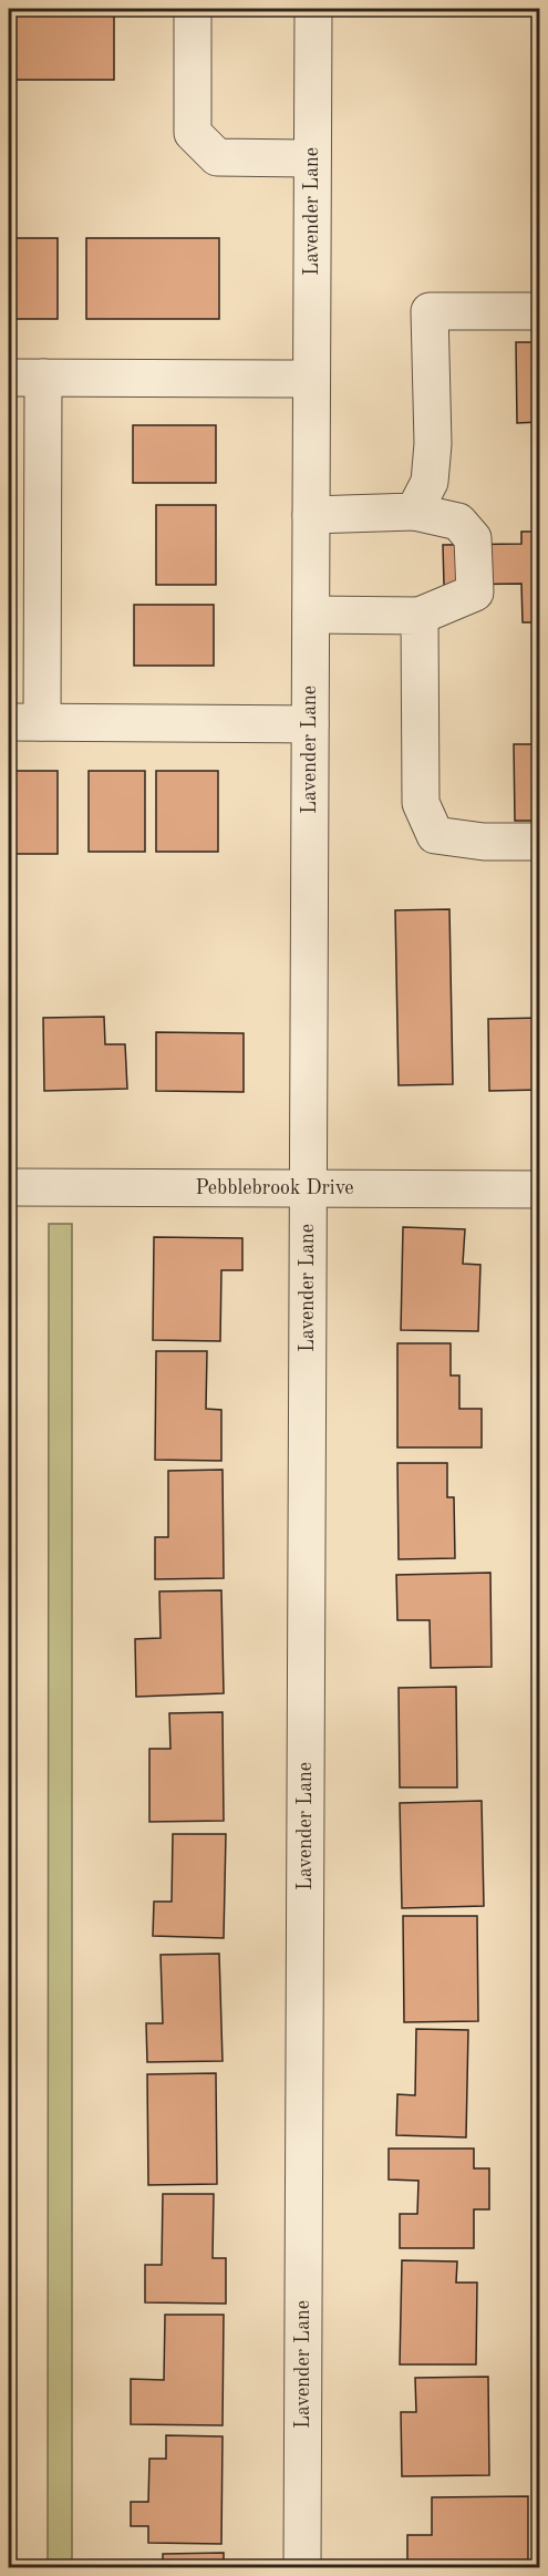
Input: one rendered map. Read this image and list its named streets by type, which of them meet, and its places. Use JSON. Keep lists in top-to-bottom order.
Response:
{
  "streets": {
    "street": ["Lavender Lane", "Pebblebrook Drive"]
  },
  "crossings": [
    ["Lavender Lane", "Pebblebrook Drive"]
  ]
}
